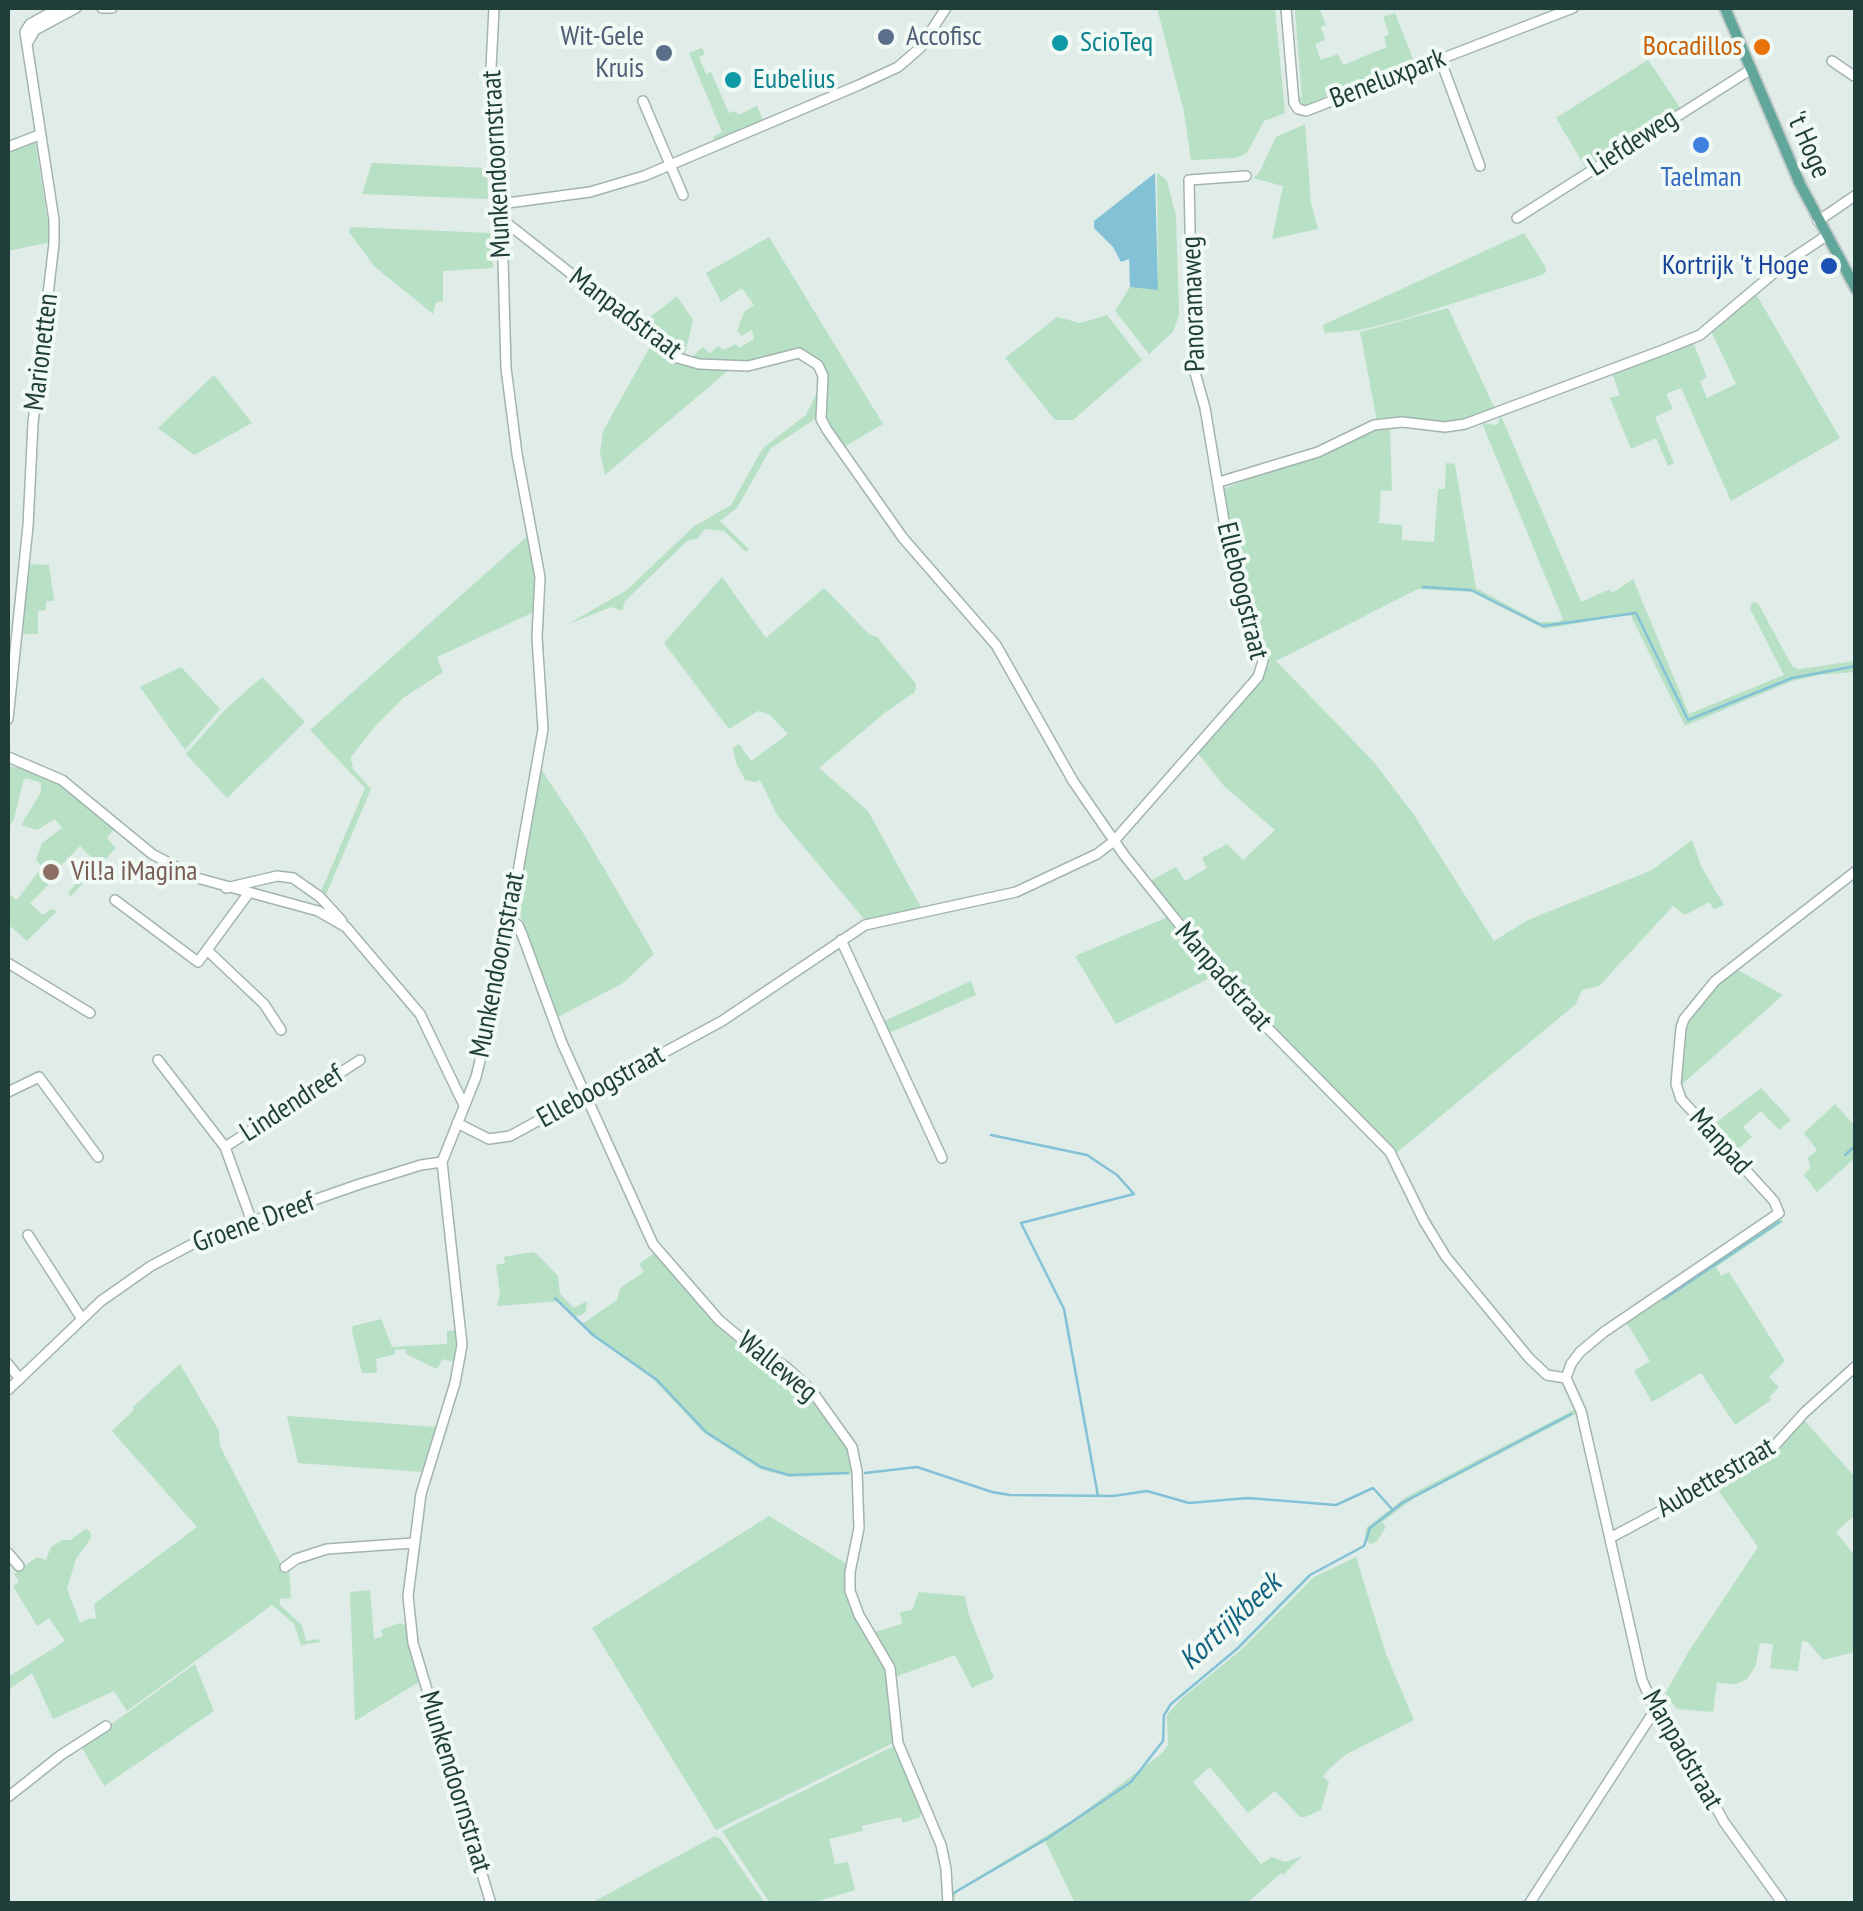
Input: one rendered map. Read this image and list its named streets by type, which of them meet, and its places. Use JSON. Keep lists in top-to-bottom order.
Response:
{
  "streets": {
    "main road": ["'t Hoge"],
    "street": [
      "Beneluxpark",
      "Liefdeweg",
      "Munkendoornstraat",
      "Panoramaweg",
      "Manpadstraat",
      "Marionetten",
      "Elleboogstraat",
      "Lindendreef",
      "Manpad",
      "Groene Dreef",
      "Walleweg",
      "Aubettestraat"
    ]
  },
  "crossings": [
    ["Liefdeweg", "'t Hoge"],
    ["Munkendoornstraat", "Manpadstraat"],
    ["Munkendoornstraat", "Elleboogstraat"],
    ["Munkendoornstraat", "Groene Dreef"],
    ["Munkendoornstraat", "Walleweg"],
    ["Panoramaweg", "Elleboogstraat"],
    ["Manpadstraat", "Elleboogstraat"],
    ["Manpadstraat", "Manpad"],
    ["Manpadstraat", "Aubettestraat"],
    ["Elleboogstraat", "Walleweg"],
    ["Lindendreef", "Groene Dreef"]
  ],
  "water": ["Kortrijkbeek"],
  "places": [
    "Accofisc",
    "ScioTeq",
    "Bocadillos",
    "Wit-Gele Kruis",
    "Eubelius",
    "Taelman",
    "Kortrijk 't Hoge",
    "Vil!a iMagina"
  ]
}
